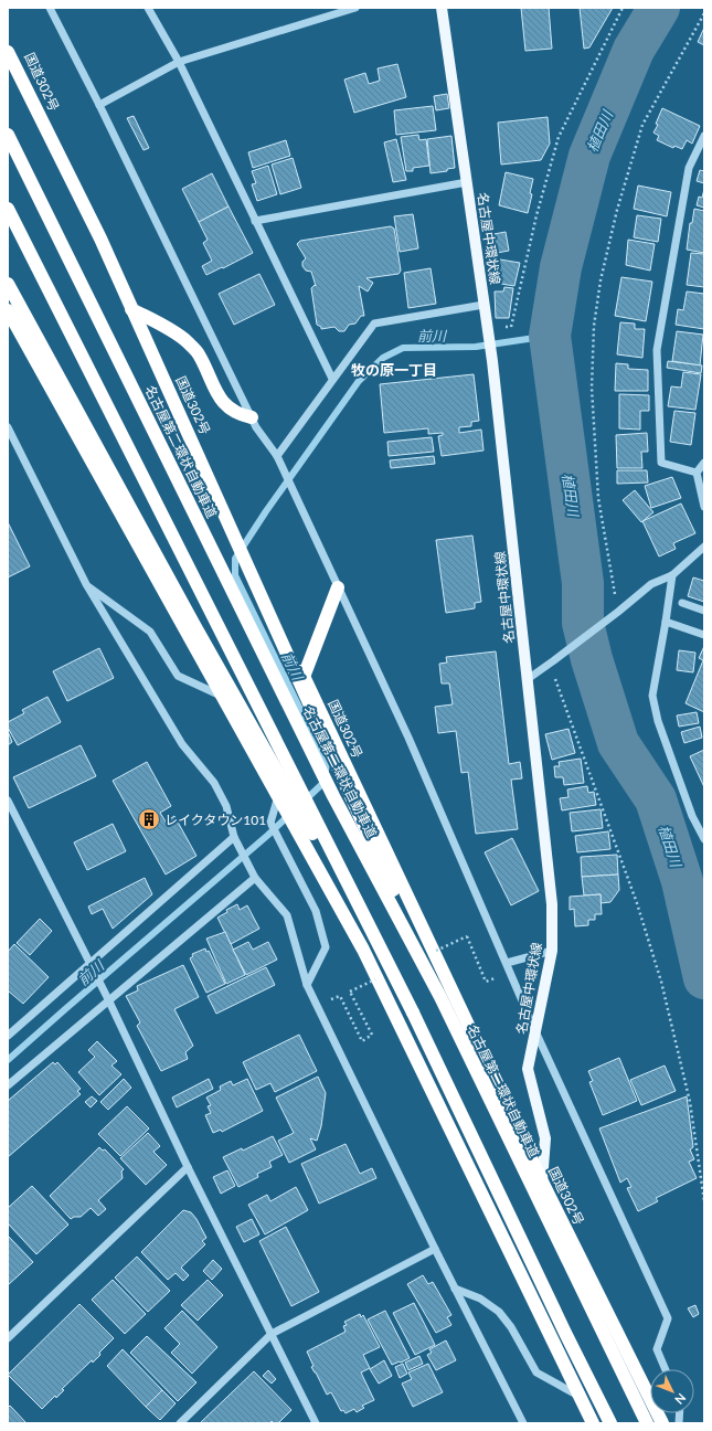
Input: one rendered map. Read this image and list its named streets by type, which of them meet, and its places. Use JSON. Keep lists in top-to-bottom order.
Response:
{
  "streets": {
    "highway": ["国道302号", "名古屋第二環状自動車道"],
    "main road": ["名古屋中環状線"]
  },
  "crossings": [
    ["国道302号", "名古屋中環状線"]
  ],
  "districts": ["牧の原一丁目"],
  "water": ["植田川", "前川"],
  "places": {
    "building": ["レイクタウン101"]
  },
  "north": "bottom right"
}
